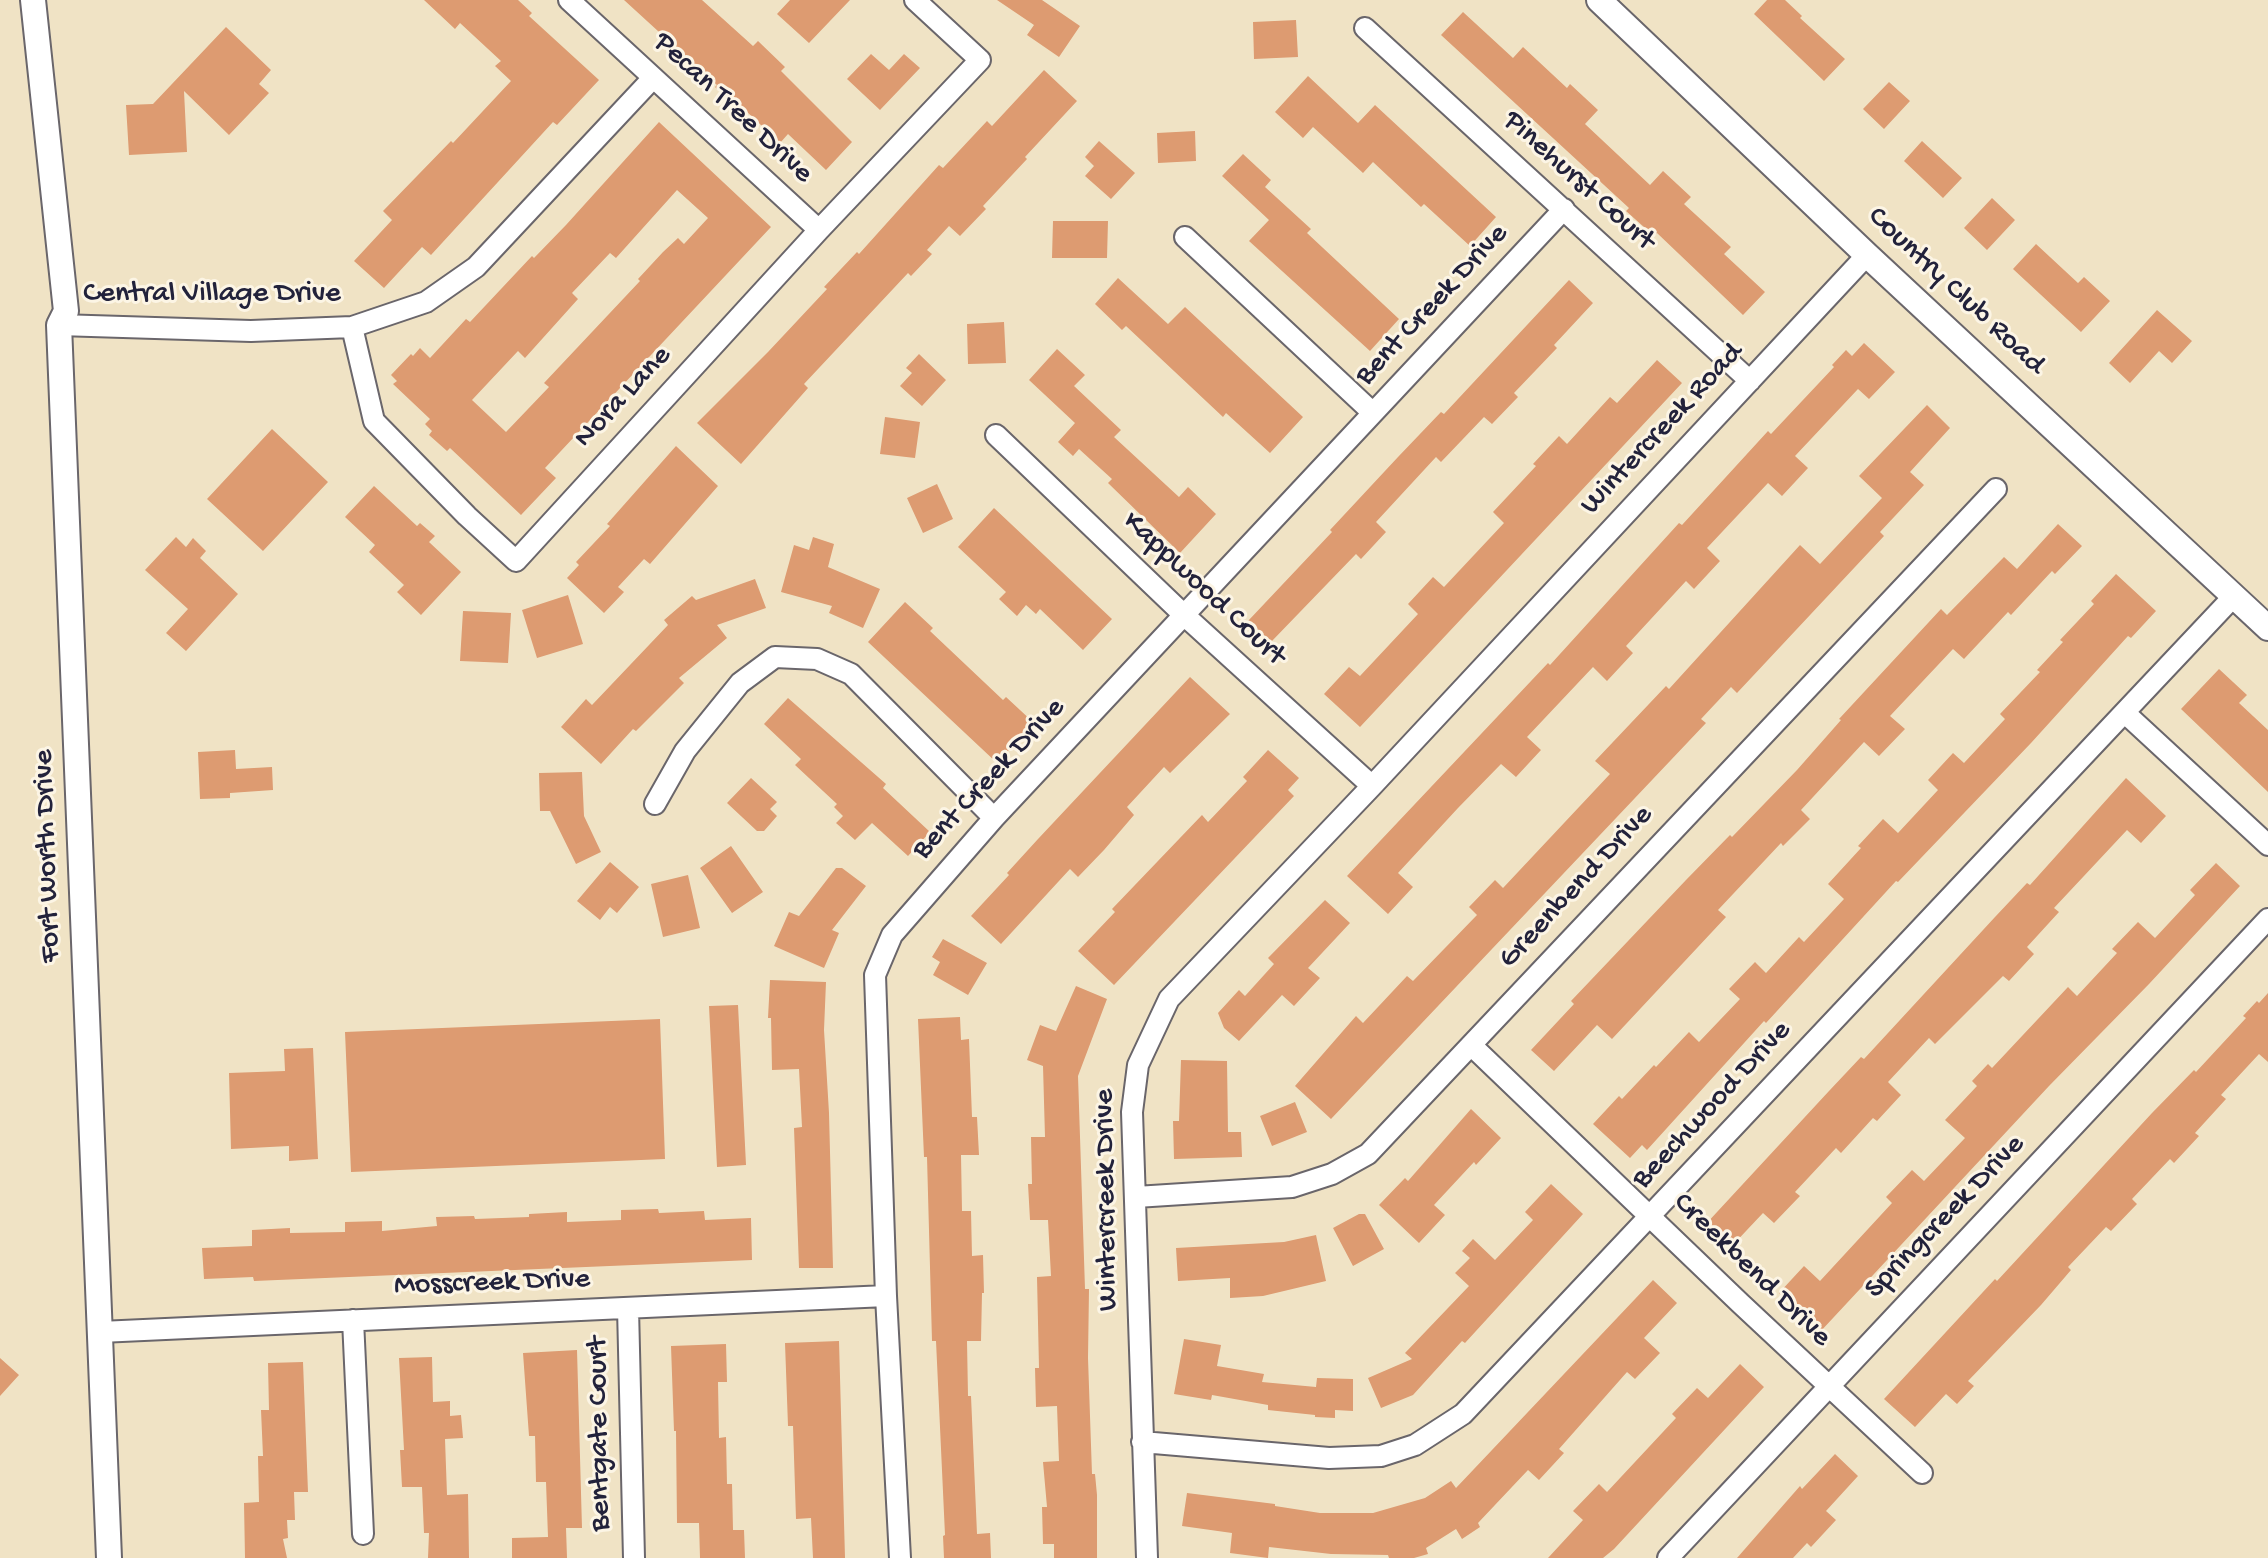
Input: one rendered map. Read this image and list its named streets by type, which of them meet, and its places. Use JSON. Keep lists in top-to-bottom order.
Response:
{
  "streets": {
    "main road": ["Country Club Road", "Fort Worth Drive"],
    "street": [
      "Pecan Tree Drive",
      "Pinehurst Court",
      "Central Village Drive",
      "Bent Creek Drive",
      "Nora Lane",
      "Wintercreek Road",
      "Kappwood Court",
      "Greenbend Drive",
      "Beechwood Drive",
      "Wintercreek Drive",
      "Springcreek Drive",
      "Creekbend Drive",
      "Mosscreek Drive",
      "Bentgate Court"
    ]
  },
  "crossings": [
    ["Pecan Tree Drive", "Central Village Drive"],
    ["Pecan Tree Drive", "Nora Lane"],
    ["Pinehurst Court", "Bent Creek Drive"],
    ["Pinehurst Court", "Wintercreek Road"],
    ["Country Club Road", "Wintercreek Road"],
    ["Country Club Road", "Beechwood Drive"],
    ["Central Village Drive", "Nora Lane"],
    ["Central Village Drive", "Fort Worth Drive"],
    ["Bent Creek Drive", "Kappwood Court"],
    ["Bent Creek Drive", "Mosscreek Drive"],
    ["Wintercreek Road", "Wintercreek Drive"],
    ["Kappwood Court", "Wintercreek Drive"],
    ["Fort Worth Drive", "Mosscreek Drive"],
    ["Greenbend Drive", "Wintercreek Drive"],
    ["Greenbend Drive", "Creekbend Drive"],
    ["Beechwood Drive", "Wintercreek Drive"],
    ["Beechwood Drive", "Creekbend Drive"],
    ["Springcreek Drive", "Creekbend Drive"],
    ["Mosscreek Drive", "Bentgate Court"]
  ]
}
